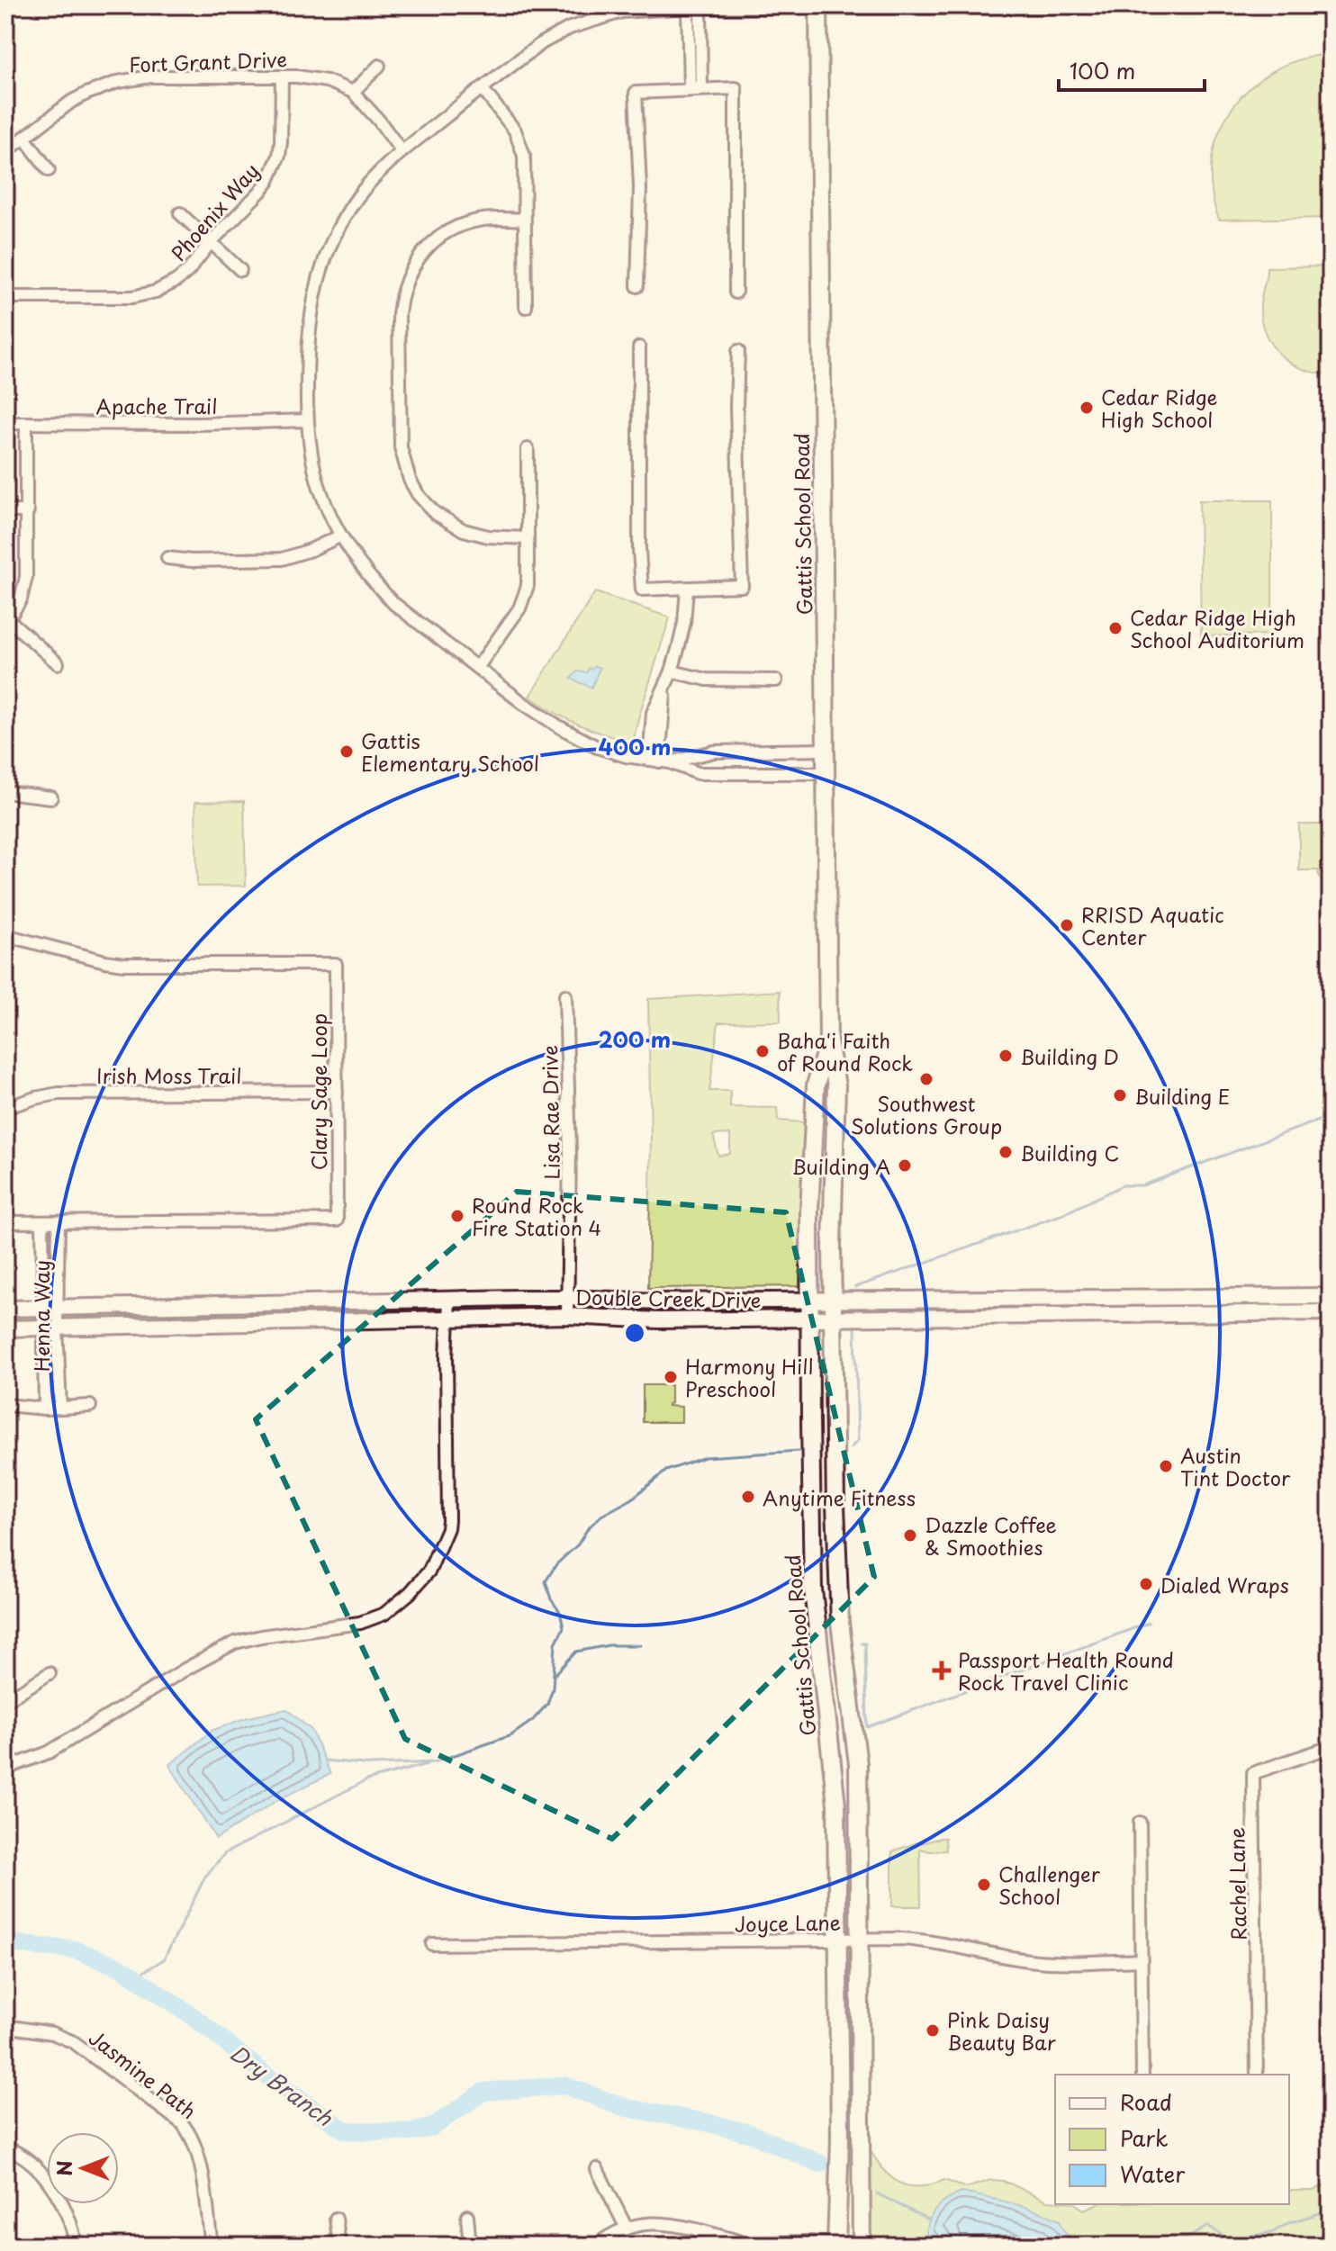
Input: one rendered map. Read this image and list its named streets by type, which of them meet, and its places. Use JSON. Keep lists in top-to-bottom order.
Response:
{
  "streets": {
    "main road": ["Gattis School Road"],
    "street": [
      "Fort Grant Drive",
      "Phoenix Way",
      "Apache Trail",
      "Irish Moss Trail",
      "Clary Sage Loop",
      "Lisa Rae Drive",
      "Double Creek Drive",
      "Henna Way",
      "Rachel Lane",
      "Joyce Lane",
      "Jasmine Path"
    ]
  },
  "crossings": [
    ["Fort Grant Drive", "Phoenix Way"],
    ["Gattis School Road", "Double Creek Drive"],
    ["Gattis School Road", "Joyce Lane"],
    ["Irish Moss Trail", "Clary Sage Loop"],
    ["Clary Sage Loop", "Henna Way"],
    ["Lisa Rae Drive", "Double Creek Drive"],
    ["Double Creek Drive", "Henna Way"]
  ],
  "water": ["Dry Branch"],
  "places": {
    "other": [
      "Cedar Ridge High School",
      "Cedar Ridge High School Auditorium",
      "Gattis Elementary School",
      "RRISD Aquatic Center",
      "Baha'i Faith of Round Rock",
      "Building D",
      "Southwest Solutions Group",
      "Building E",
      "Building C",
      "Building A",
      "Round Rock Fire Station 4",
      "Harmony Hill Preschool",
      "Austin Tint Doctor",
      "Anytime Fitness",
      "Dazzle Coffee & Smoothies",
      "Dialed Wraps",
      "Challenger School",
      "Pink Daisy Beauty Bar"
    ],
    "health": ["Passport Health Round Rock Travel Clinic"]
  },
  "legend": ["Road", "Park", "Water"],
  "scale_bar": "100 m",
  "north": "left",
  "rings": ["400 m", "200 m"]
}
